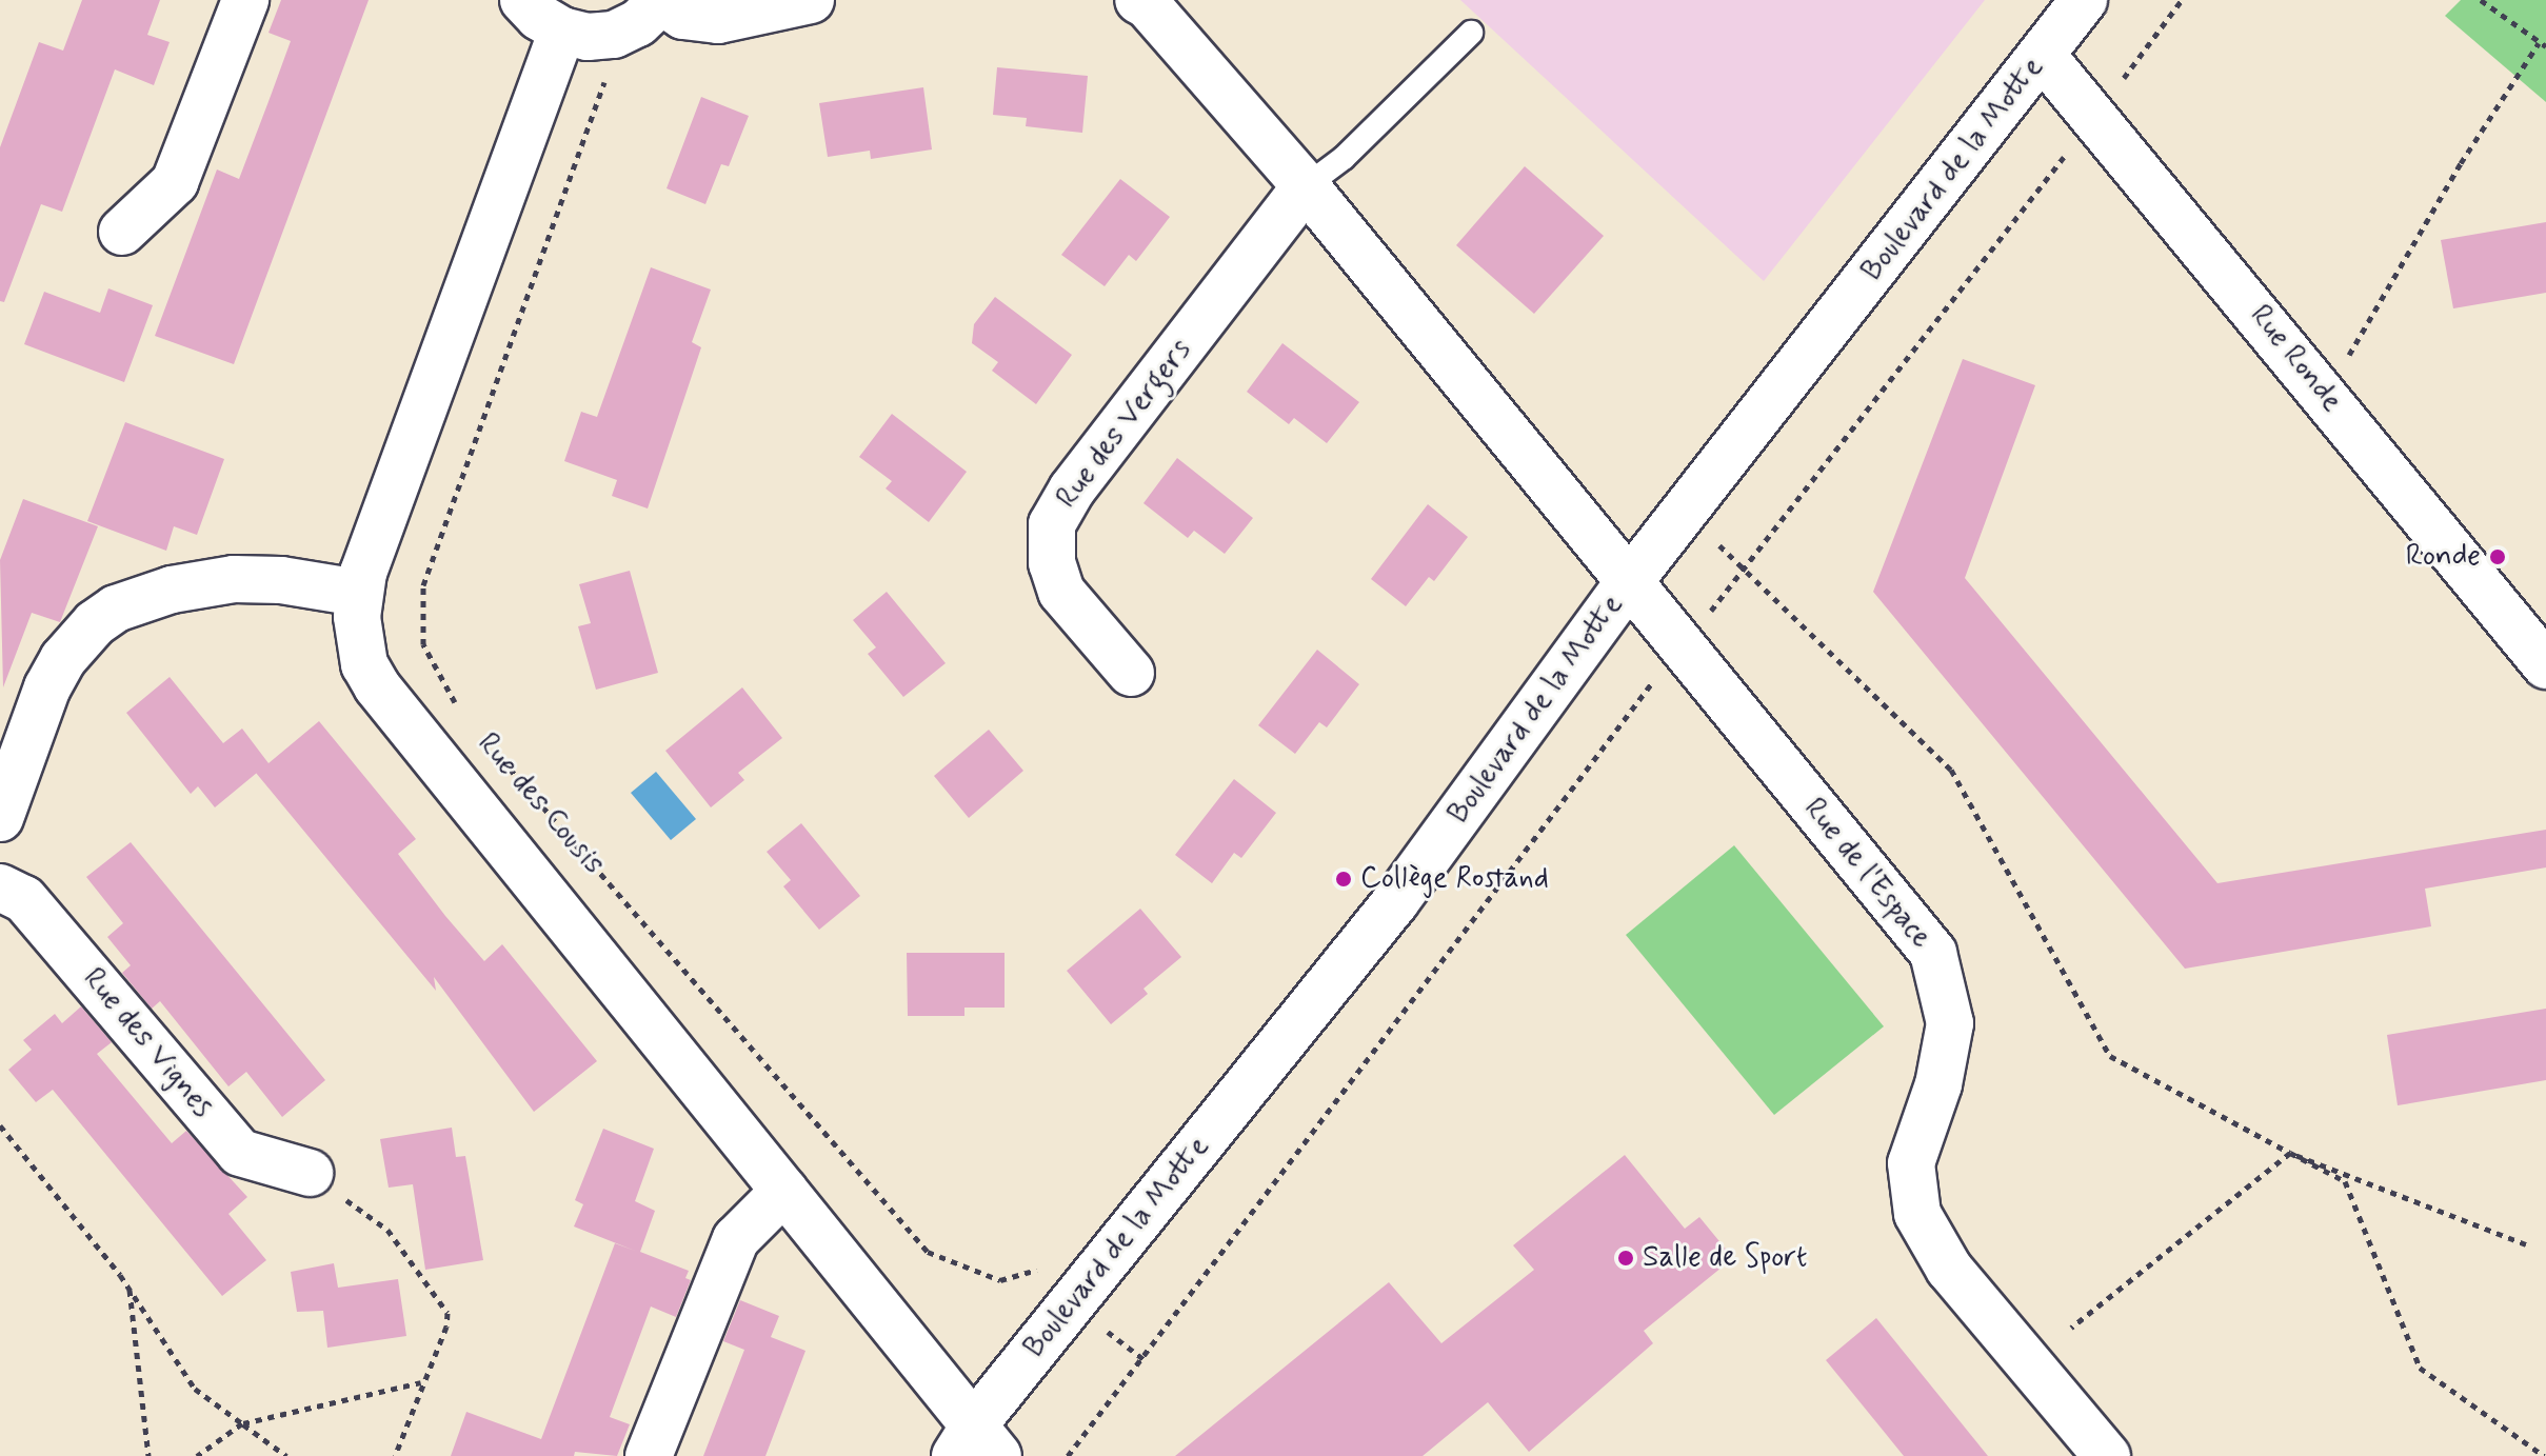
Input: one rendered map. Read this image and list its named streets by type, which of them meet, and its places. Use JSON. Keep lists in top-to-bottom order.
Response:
{
  "streets": {
    "street": [
      "Boulevard de la Motte",
      "Rue Ronde",
      "Rue des Vergers",
      "Rue des Cousis",
      "Rue de l'Espace",
      "Rue des Vignes"
    ]
  },
  "crossings": [
    ["Boulevard de la Motte", "Rue Ronde"],
    ["Boulevard de la Motte", "Rue des Cousis"],
    ["Boulevard de la Motte", "Rue de l'Espace"]
  ],
  "places": ["Ronde", "Collège Rostand", "Salle de Sport"]
}
